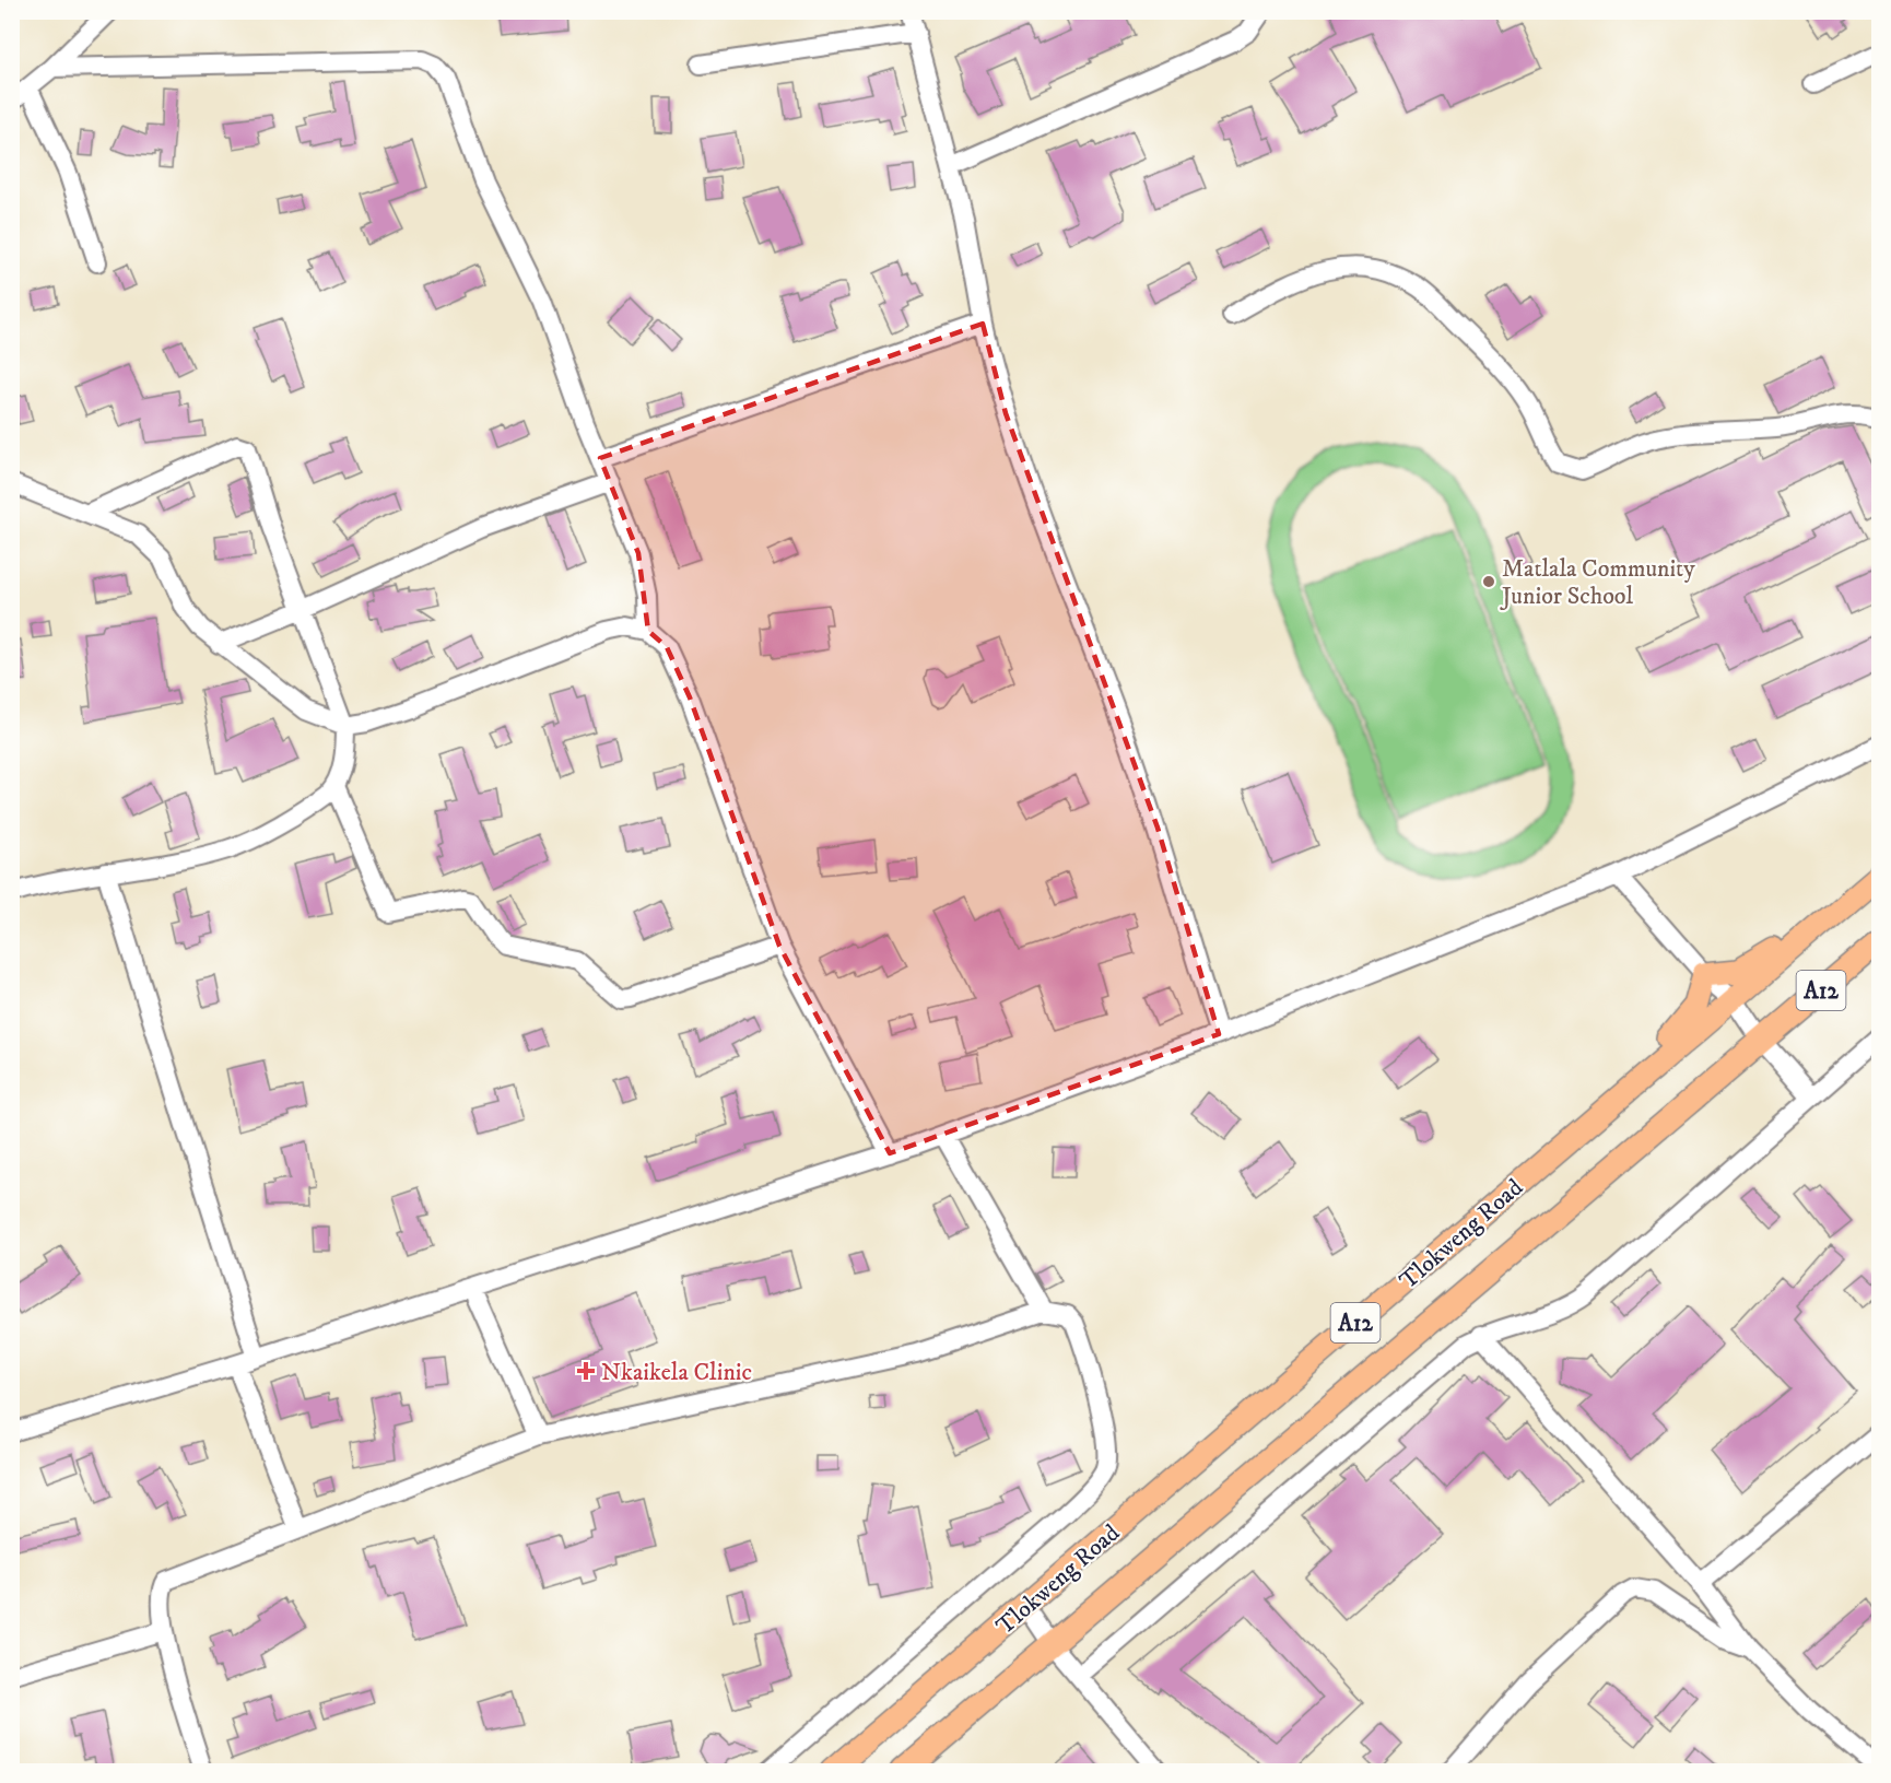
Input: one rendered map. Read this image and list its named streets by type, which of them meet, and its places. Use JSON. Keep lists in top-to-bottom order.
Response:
{
  "streets": {
    "main road": ["A12", "Tlokweng Road"]
  },
  "places": {
    "other": ["Matlala Community Junior School"],
    "health": ["Nkaikela Clinic"]
  }
}
